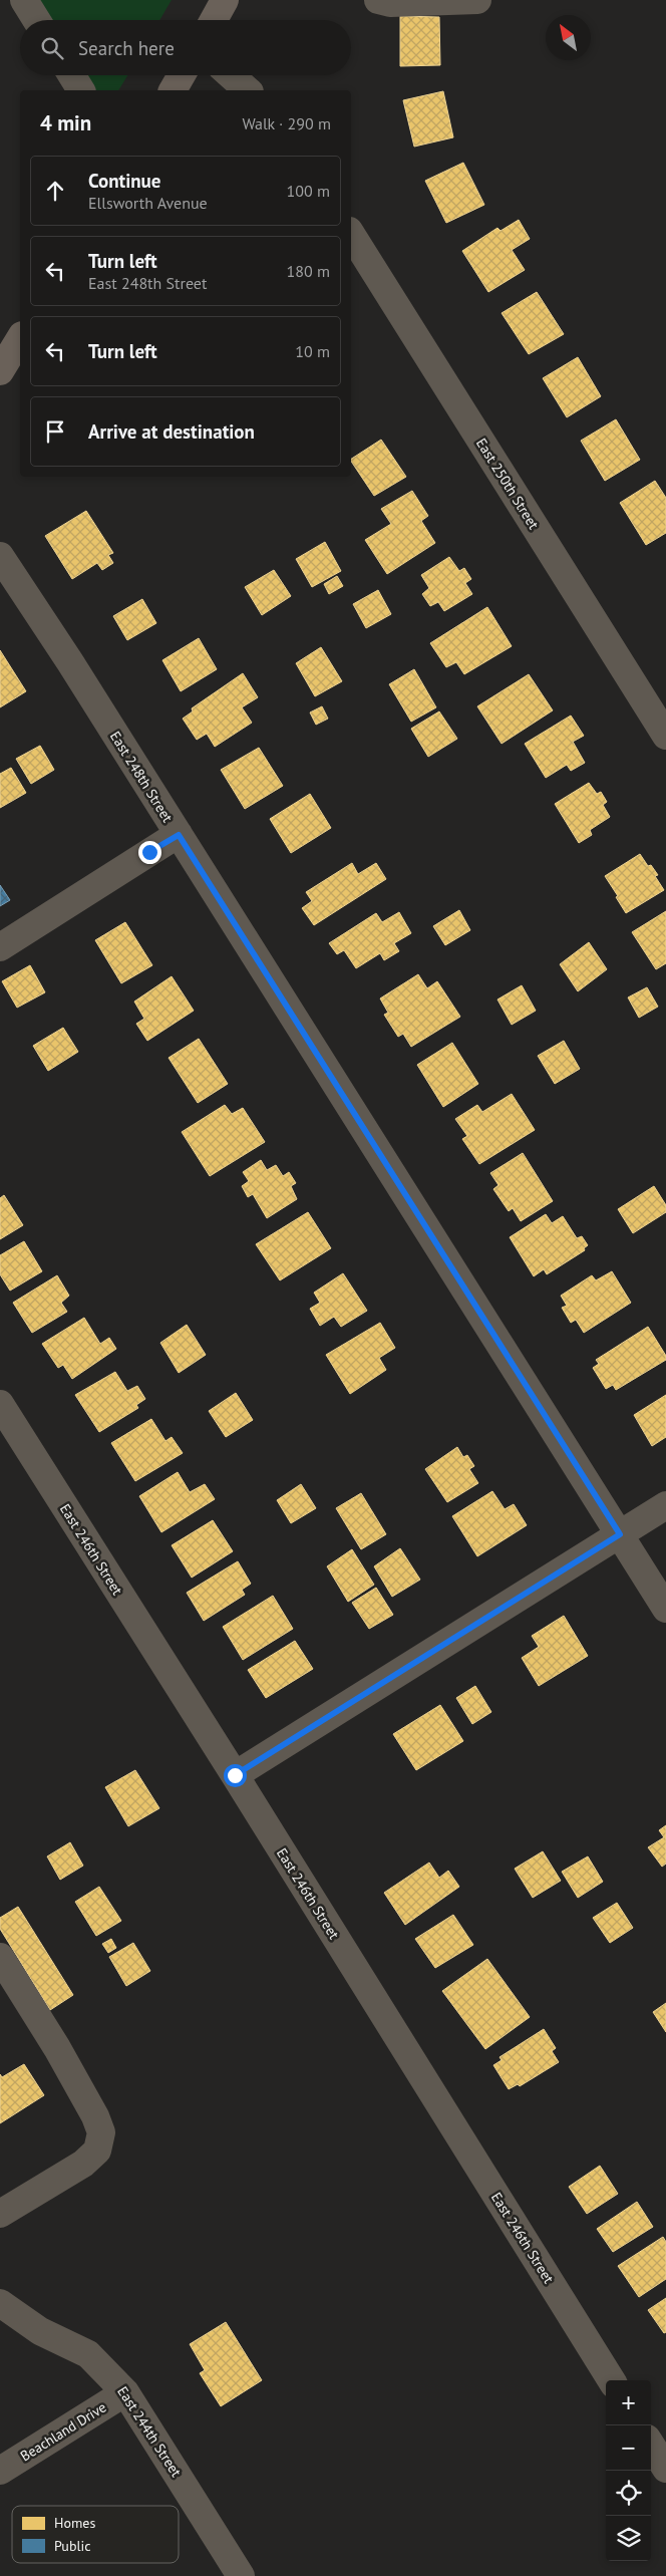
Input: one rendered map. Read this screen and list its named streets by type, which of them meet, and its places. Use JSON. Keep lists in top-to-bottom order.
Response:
{
  "streets": {
    "street": [
      "East 250th Street",
      "East 248th Street",
      "East 246th Street",
      "Beachland Drive",
      "East 244th Street"
    ]
  },
  "crossings": [
    ["Beachland Drive", "East 244th Street"]
  ],
  "legend": ["Homes", "Public"],
  "north": "top left",
  "page": {
    "search": "Search here",
    "heading": ["4 min", "Walk · 290 m"],
    "list": [
      ["Continue", "Ellsworth Avenue", "100 m"],
      ["Turn left", "East 248th Street", "180 m"],
      ["Turn left", "10 m"],
      "Arrive at destination"
    ],
    "map_buttons": ["+", "−"]
  }
}
